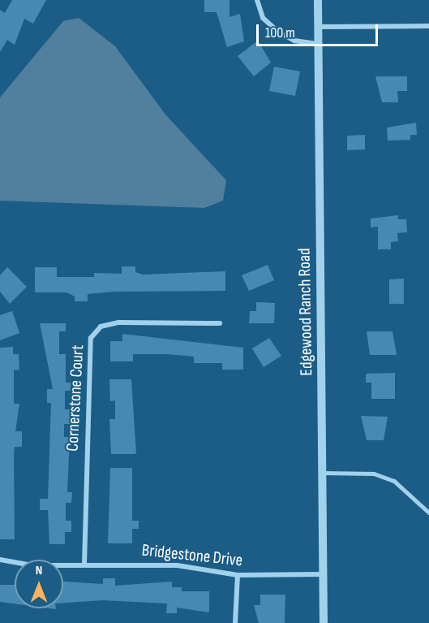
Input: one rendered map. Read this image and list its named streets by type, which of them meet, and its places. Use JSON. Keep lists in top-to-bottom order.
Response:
{
  "streets": {
    "street": ["Edgewood Ranch Road", "Cornerstone Court", "Bridgestone Drive"]
  },
  "crossings": [
    ["Edgewood Ranch Road", "Bridgestone Drive"],
    ["Cornerstone Court", "Bridgestone Drive"]
  ],
  "scale_bar": "100 m",
  "north": "top"
}
